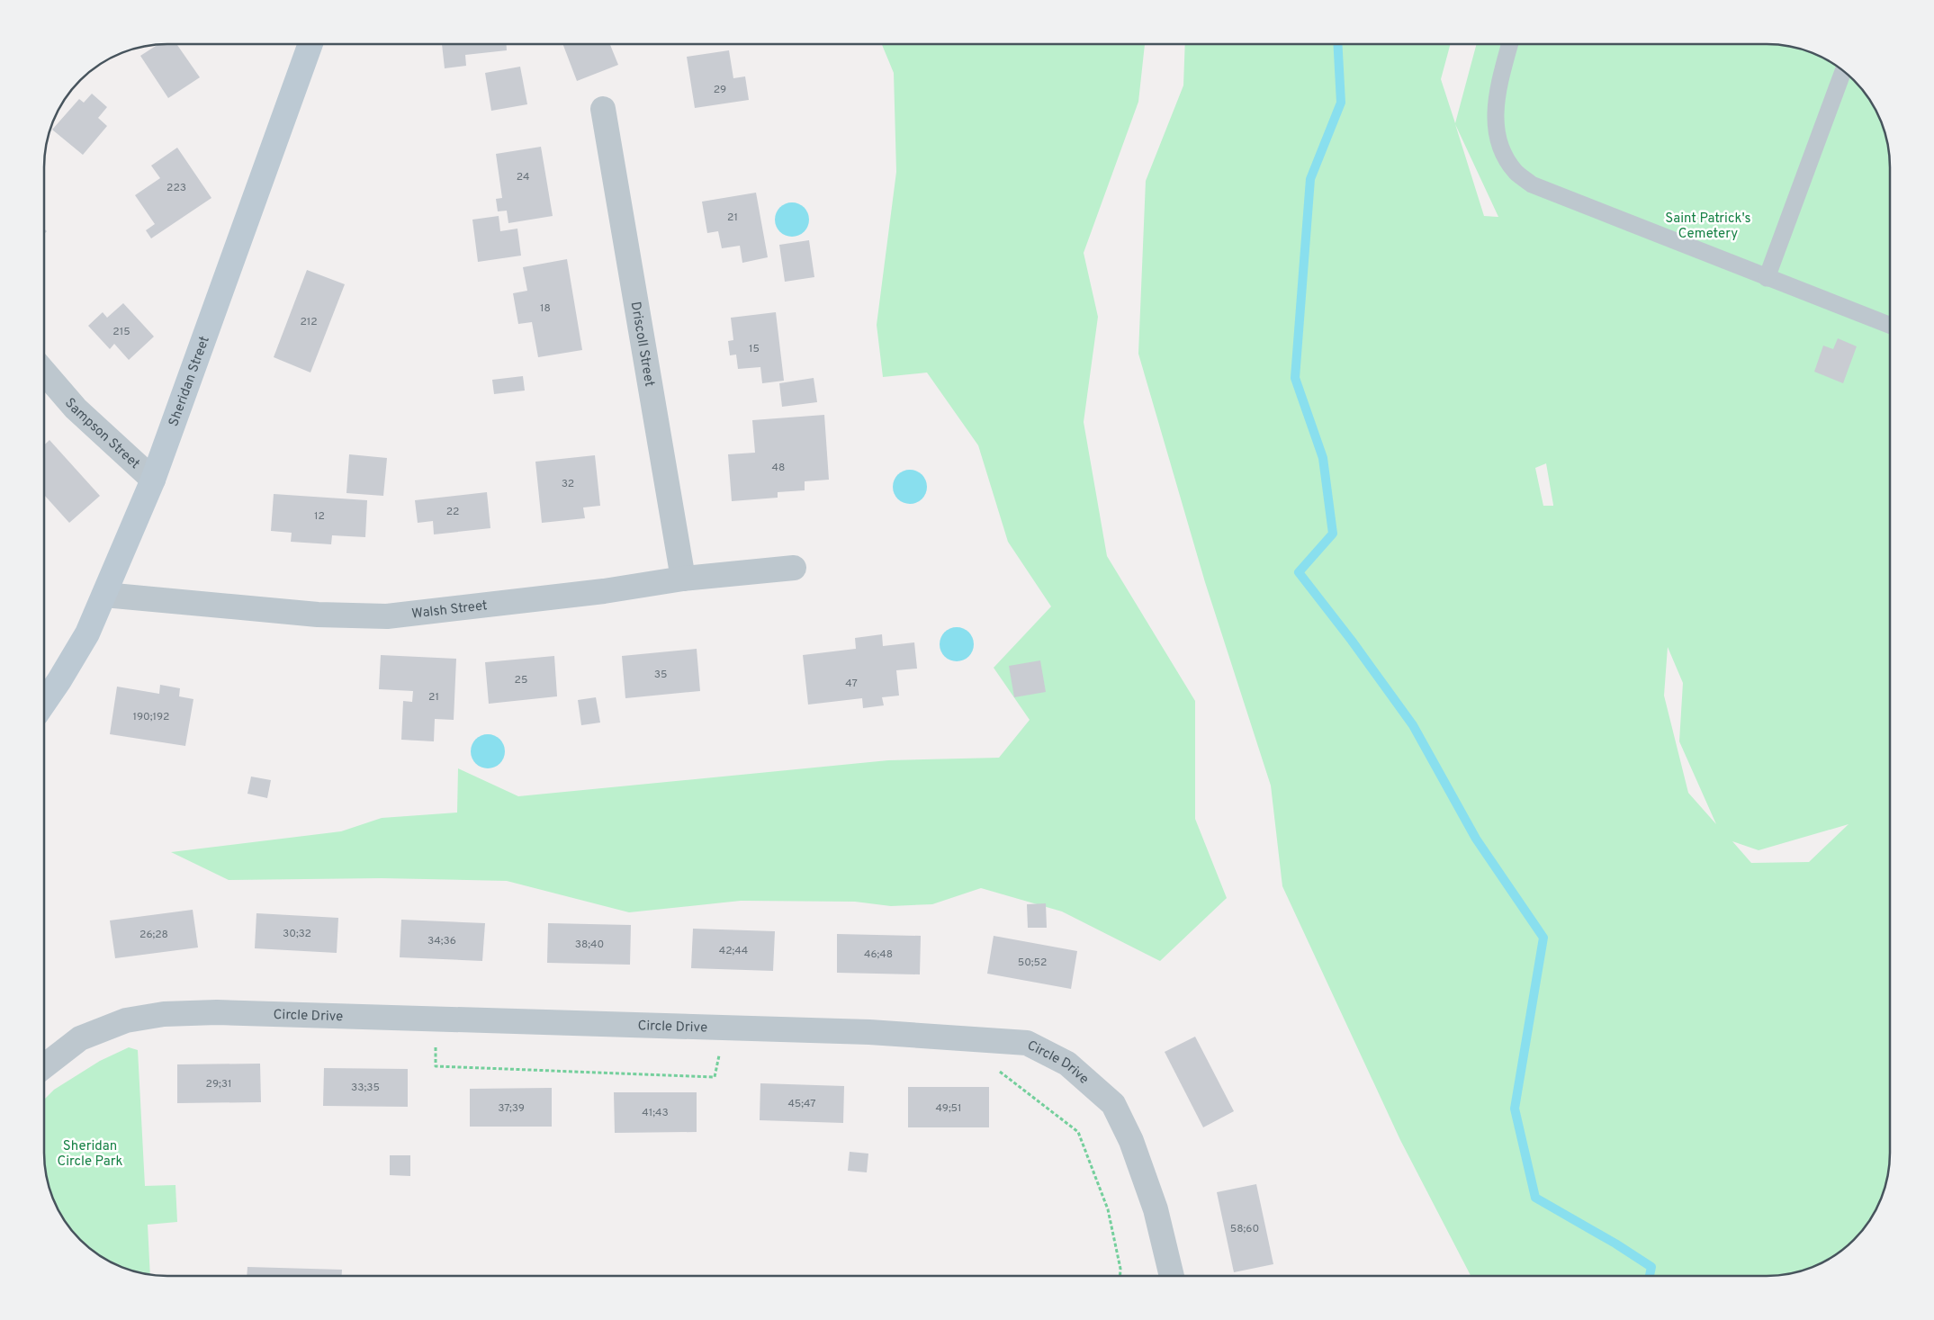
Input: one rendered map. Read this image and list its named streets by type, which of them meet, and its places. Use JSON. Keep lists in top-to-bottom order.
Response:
{
  "streets": {
    "street": [
      "Driscoll Street",
      "Sheridan Street",
      "Sampson Street",
      "Walsh Street",
      "Circle Drive"
    ]
  },
  "crossings": [
    ["Driscoll Street", "Walsh Street"],
    ["Sheridan Street", "Sampson Street"],
    ["Sheridan Street", "Walsh Street"]
  ],
  "parks": ["Saint Patrick's Cemetery", "Sheridan Circle Park"],
  "house_numbers": [
    "29",
    "24",
    "223",
    "21",
    "18",
    "212",
    "215",
    "15",
    "48",
    "32",
    "22",
    "12",
    "35",
    "25",
    "47",
    "21",
    "190;192",
    "30;32",
    "26;28",
    "34;36",
    "38;40",
    "42;44",
    "46;48",
    "50;52",
    "29;31",
    "33;35",
    "45;47",
    "37;39",
    "49;51",
    "41;43",
    "58;60"
  ]
}
